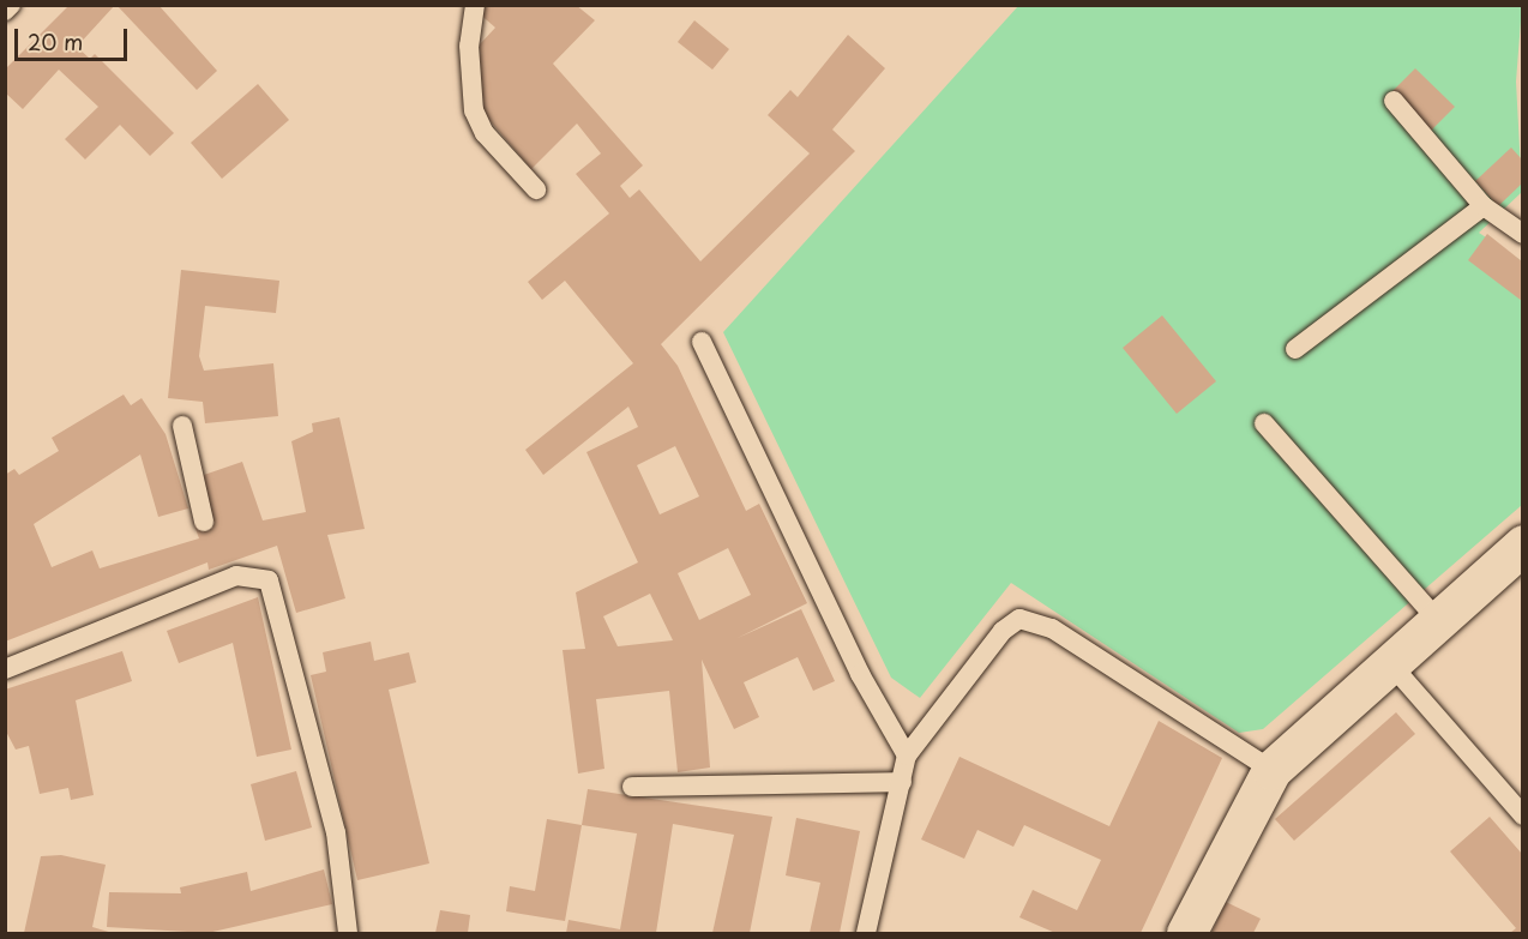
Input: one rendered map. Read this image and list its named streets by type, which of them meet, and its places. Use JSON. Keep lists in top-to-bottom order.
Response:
{
  "scale_bar": "20 m"
}
